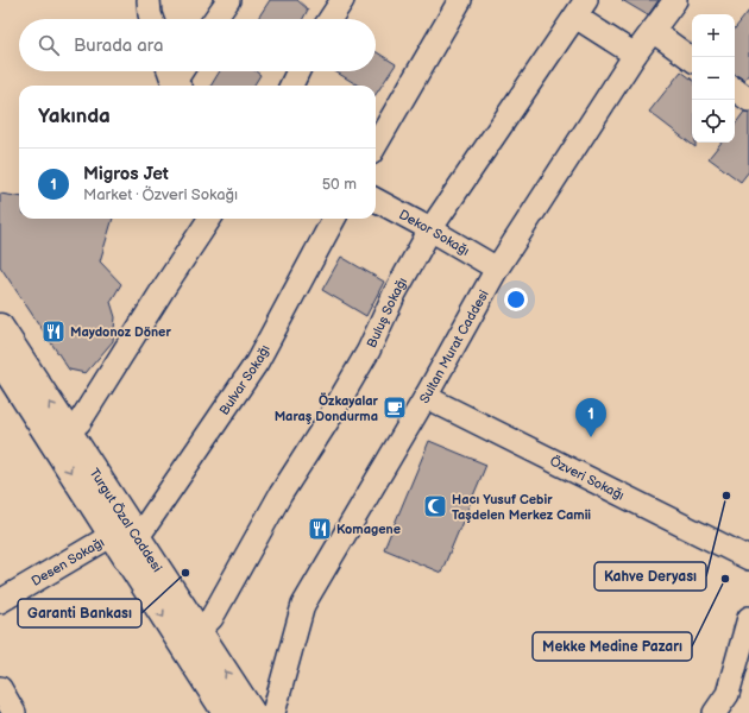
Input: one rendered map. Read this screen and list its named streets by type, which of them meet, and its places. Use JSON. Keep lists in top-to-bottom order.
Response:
{
  "streets": {
    "main road": ["Turgut Özal Caddesi"],
    "street": [
      "Dekor Sokağı",
      "Buluş Sokağı",
      "Sultan Murat Caddesi",
      "Bulvar Sokağı",
      "Özveri Sokağı",
      "Desen Sokağı"
    ]
  },
  "crossings": [
    ["Dekor Sokağı", "Buluş Sokağı"],
    ["Dekor Sokağı", "Sultan Murat Caddesi"],
    ["Buluş Sokağı", "Turgut Özal Caddesi"],
    ["Sultan Murat Caddesi", "Özveri Sokağı"],
    ["Bulvar Sokağı", "Turgut Özal Caddesi"],
    ["Turgut Özal Caddesi", "Desen Sokağı"]
  ],
  "places": {
    "restaurant": ["Maydonoz Döner", "Komagene"],
    "cafe": ["Özkayalar Maraş Dondurma"],
    "other": ["Kahve Deryası", "Garanti Bankası", "Mekke Medine Pazarı"],
    "mosque": ["Hacı Yusuf Cebir Taşdelen Merkez Camii"]
  },
  "page": {
    "map_buttons": ["+", "−"],
    "search": "Burada ara",
    "heading": "Yakında",
    "list": [
      {
        "mark": "1",
        "name": "Migros Jet",
        "note": "Market · Özveri Sokağı",
        "value": "50 m"
      }
    ],
    "pins": "1"
  }
}
